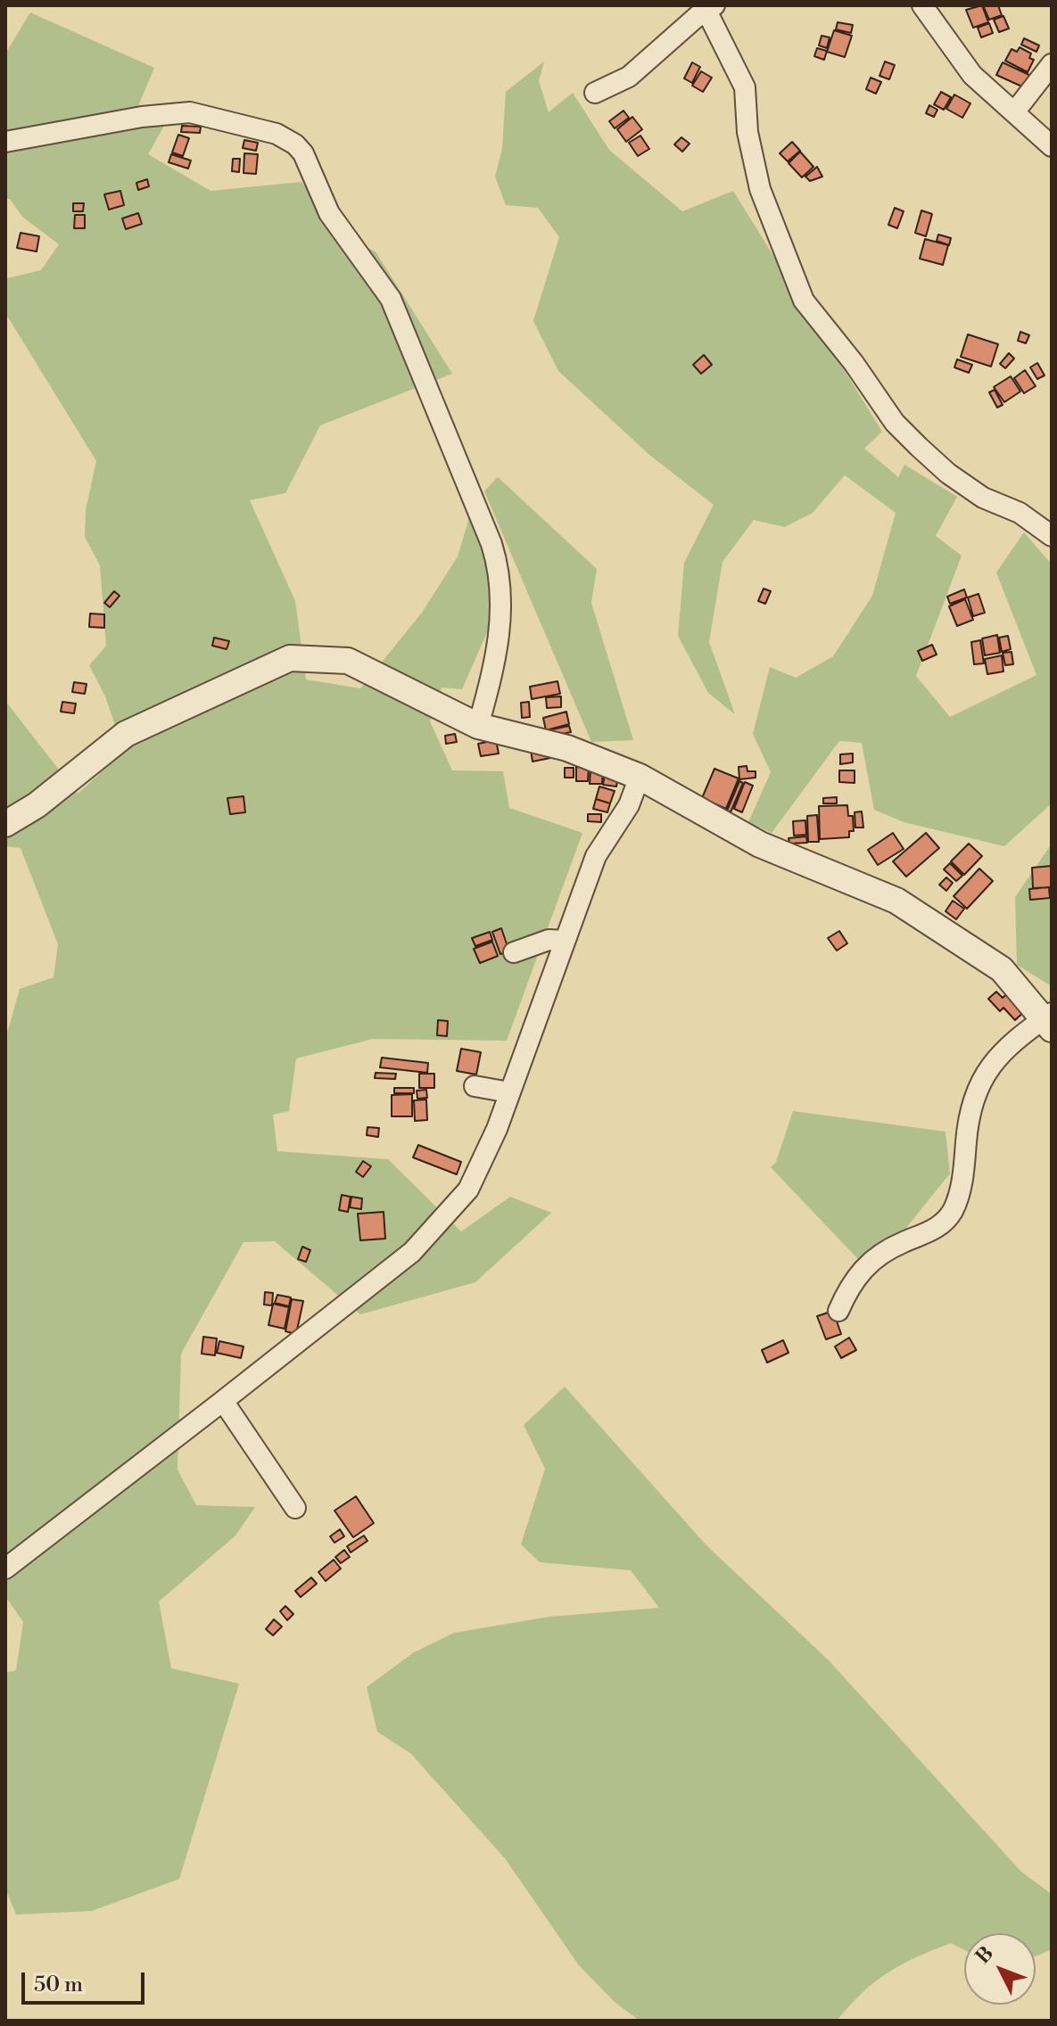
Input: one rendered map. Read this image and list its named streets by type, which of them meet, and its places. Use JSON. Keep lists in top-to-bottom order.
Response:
{
  "scale_bar": "50 m",
  "north": "top left"
}
